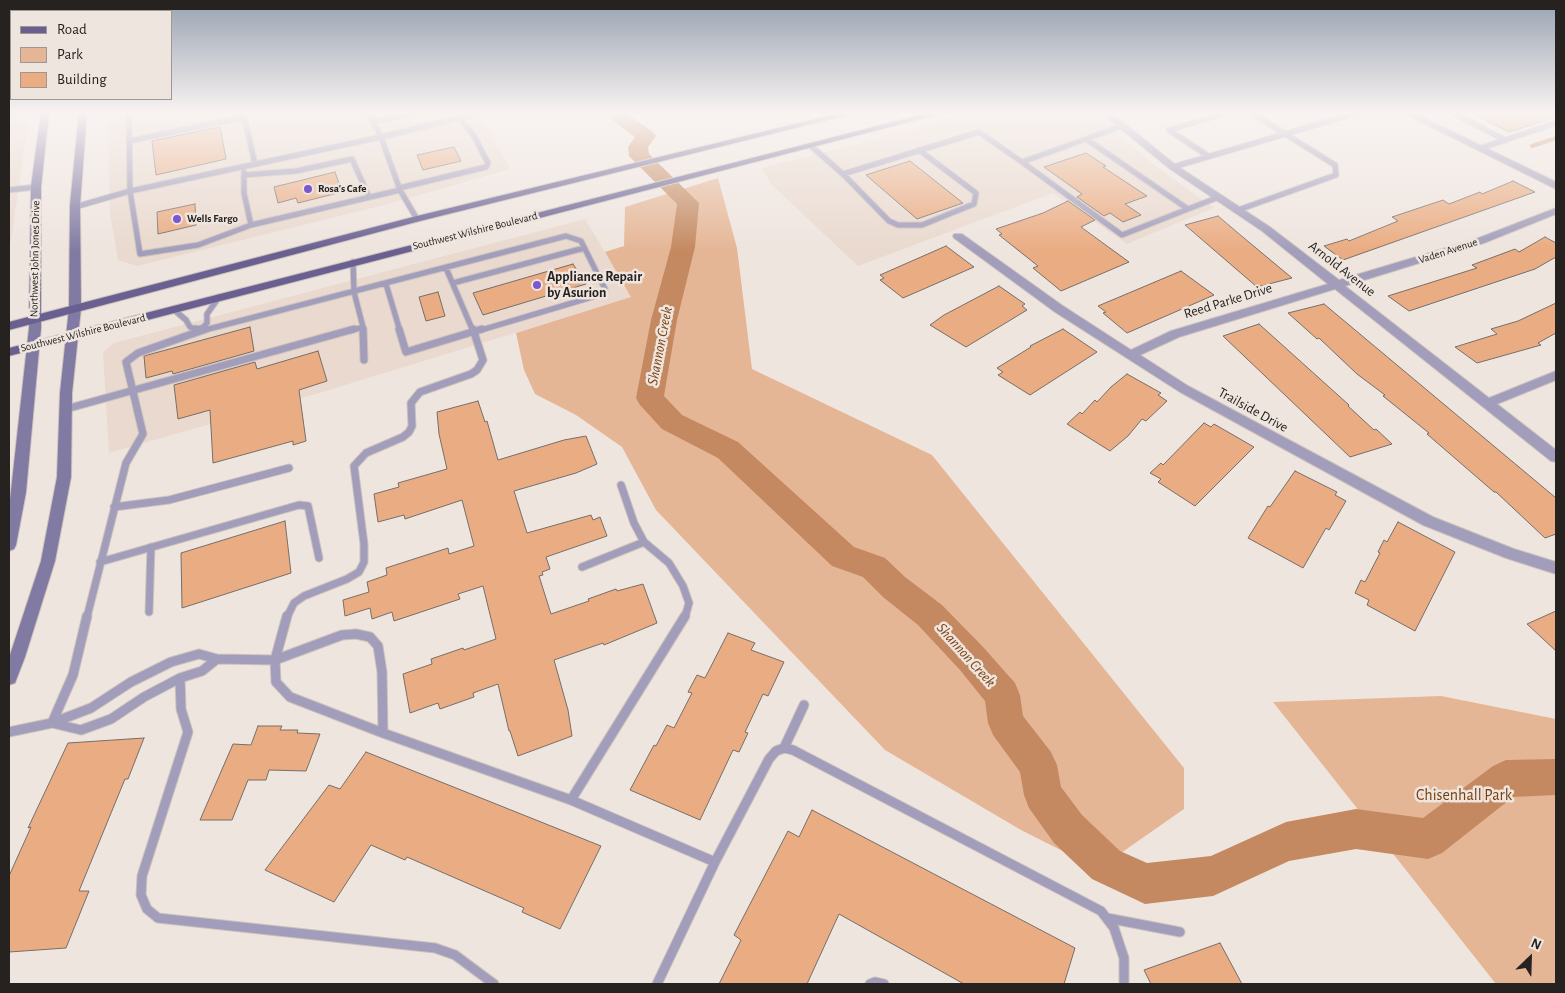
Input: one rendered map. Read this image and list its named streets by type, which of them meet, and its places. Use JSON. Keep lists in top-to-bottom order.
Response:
{
  "streets": {
    "main road": ["Southwest Wilshire Boulevard", "Northwest John Jones Drive"],
    "street": [
      "Vaden Avenue",
      "Arnold Avenue",
      "Reed Parke Drive",
      "Trailside Drive"
    ]
  },
  "crossings": [
    ["Southwest Wilshire Boulevard", "Northwest John Jones Drive"],
    ["Vaden Avenue", "Arnold Avenue"],
    ["Vaden Avenue", "Reed Parke Drive"],
    ["Arnold Avenue", "Reed Parke Drive"],
    ["Reed Parke Drive", "Trailside Drive"]
  ],
  "water": ["Shannon Creek"],
  "parks": ["Chisenhall Park"],
  "places": ["Rosa's Cafe", "Wells Fargo", "Appliance Repair by Asurion"],
  "legend": ["Road", "Park", "Building"],
  "north": "top right"
}
